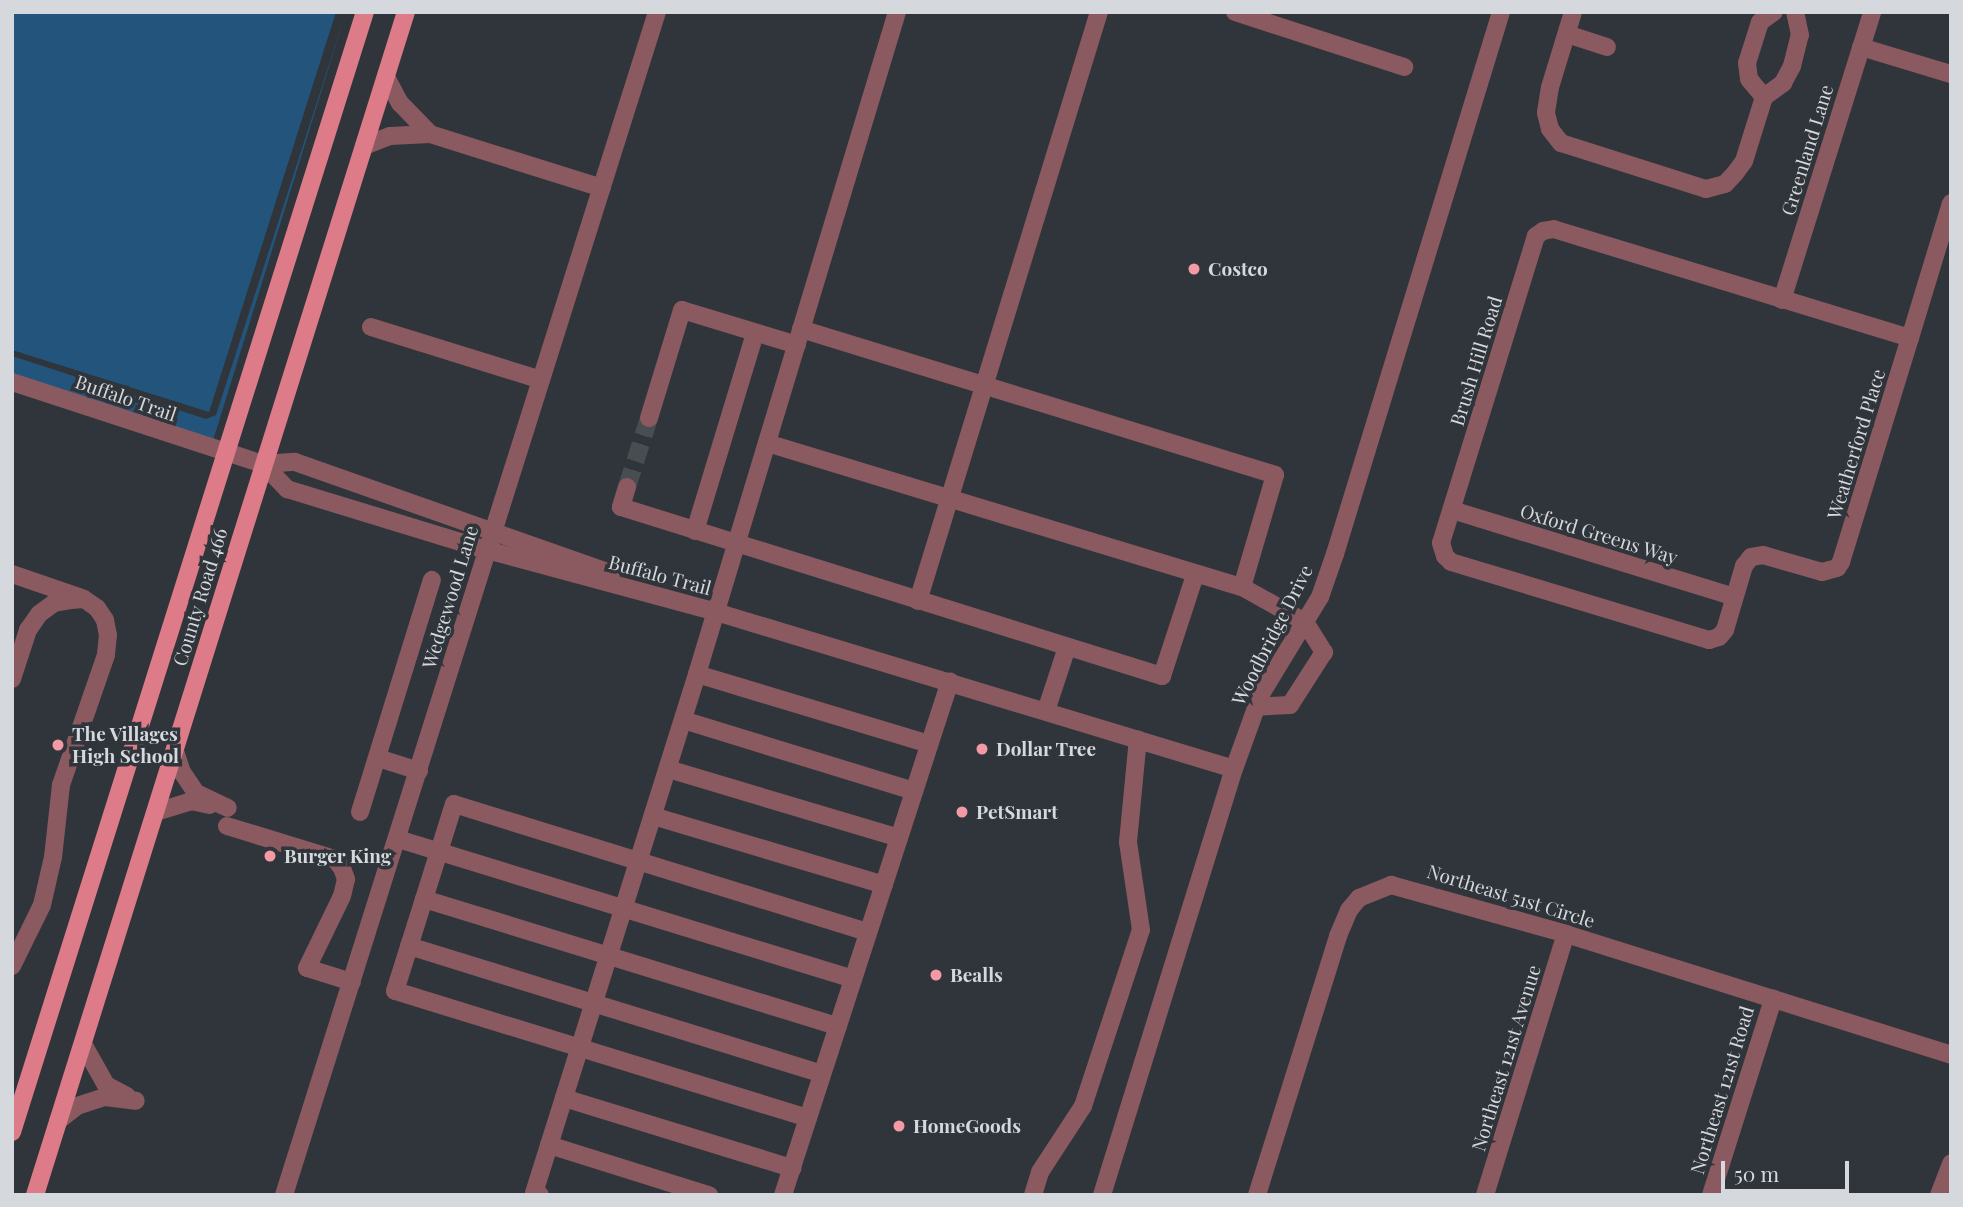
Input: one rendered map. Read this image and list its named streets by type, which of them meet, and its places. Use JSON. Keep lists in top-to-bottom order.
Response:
{
  "streets": {
    "main road": ["County Road 466"],
    "street": [
      "Greenland Lane",
      "Brush Hill Road",
      "Buffalo Trail",
      "Weatherford Place",
      "Oxford Greens Way",
      "Wedgewood Lane",
      "Woodbridge Drive",
      "Northeast 51st Circle",
      "Northeast 121st Avenue",
      "Northeast 121st Road"
    ]
  },
  "crossings": [
    ["Greenland Lane", "Brush Hill Road"],
    ["Brush Hill Road", "Weatherford Place"],
    ["Brush Hill Road", "Oxford Greens Way"],
    ["Buffalo Trail", "County Road 466"],
    ["Buffalo Trail", "Wedgewood Lane"],
    ["Weatherford Place", "Oxford Greens Way"],
    ["Northeast 51st Circle", "Northeast 121st Avenue"],
    ["Northeast 51st Circle", "Northeast 121st Road"]
  ],
  "places": [
    "Costco",
    "The Villages High School",
    "Dollar Tree",
    "PetSmart",
    "Burger King",
    "Bealls",
    "HomeGoods"
  ],
  "scale_bar": "50 m"
}
